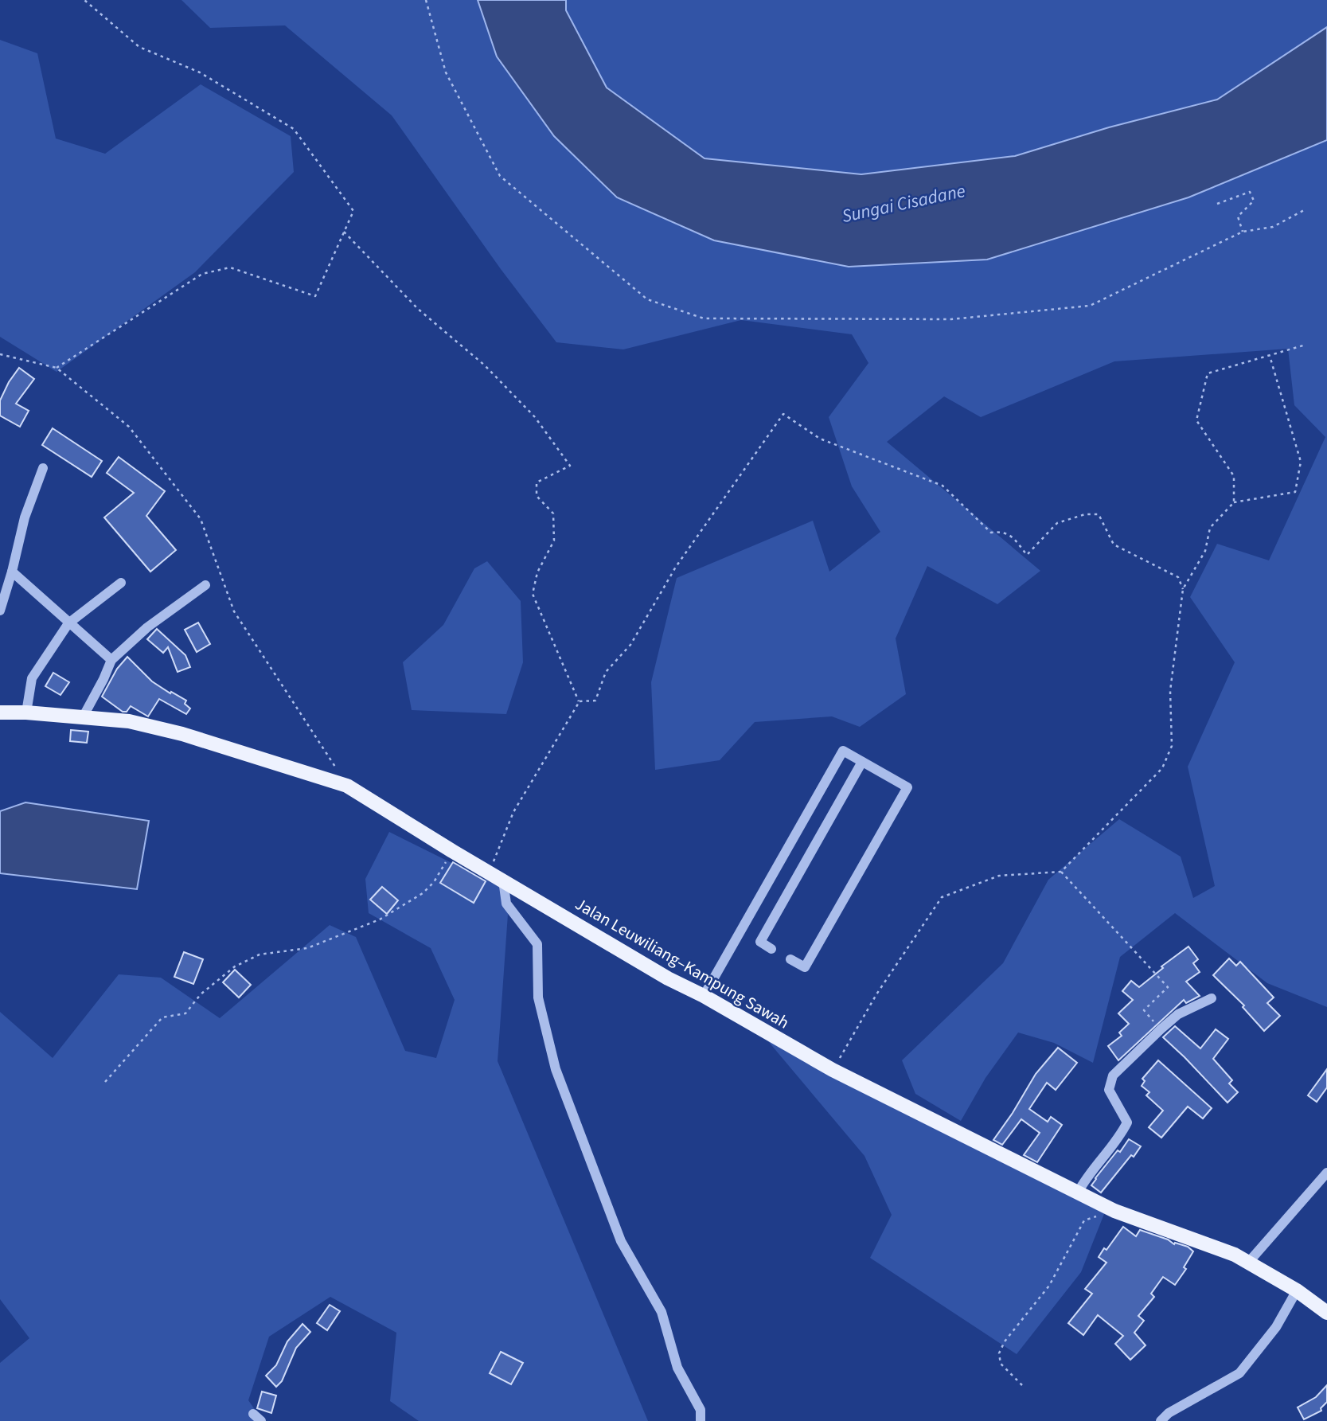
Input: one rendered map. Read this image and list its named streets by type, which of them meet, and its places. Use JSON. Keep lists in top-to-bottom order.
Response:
{
  "streets": {
    "main road": ["Jalan Leuwiliang–Kampung Sawah"]
  },
  "water": ["Sungai Cisadane"]
}
